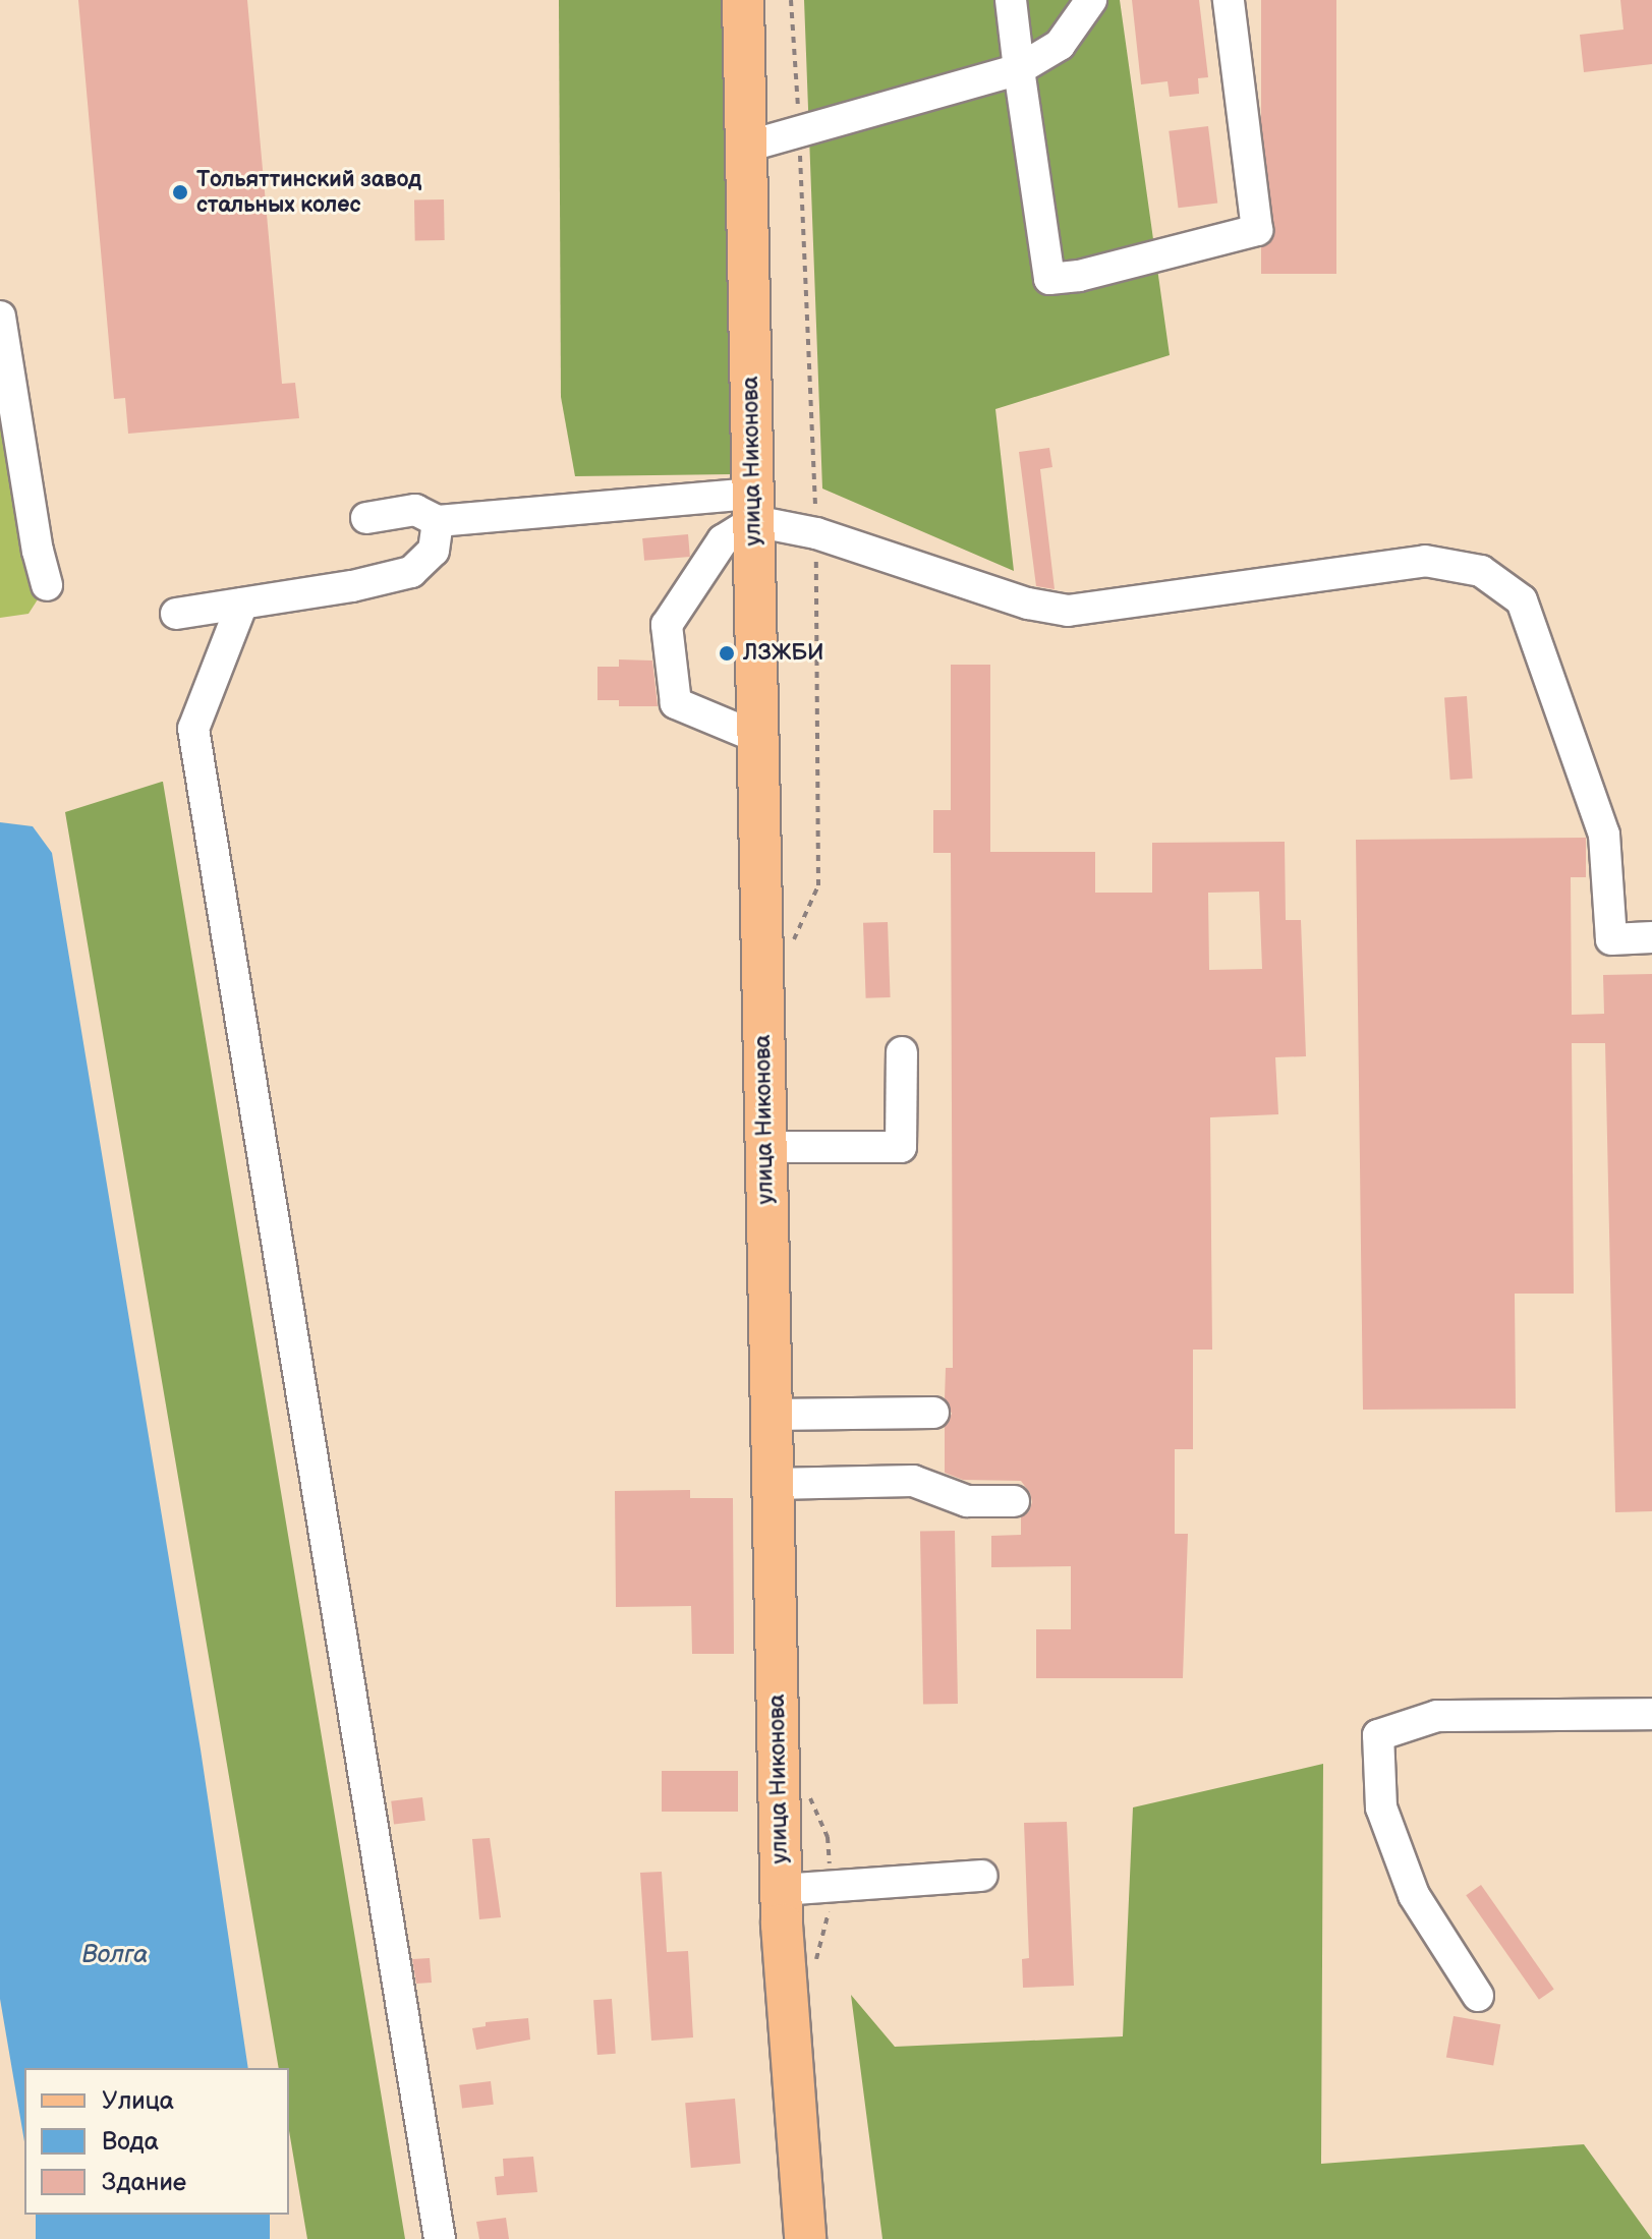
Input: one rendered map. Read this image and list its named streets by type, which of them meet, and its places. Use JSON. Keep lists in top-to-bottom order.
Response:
{
  "streets": {
    "main road": ["улица Никонова"]
  },
  "water": ["Волга"],
  "places": ["Тольяттинский завод стальных колес", "ЛЗЖБИ"],
  "legend": ["Улица", "Вода", "Здание"]
}
